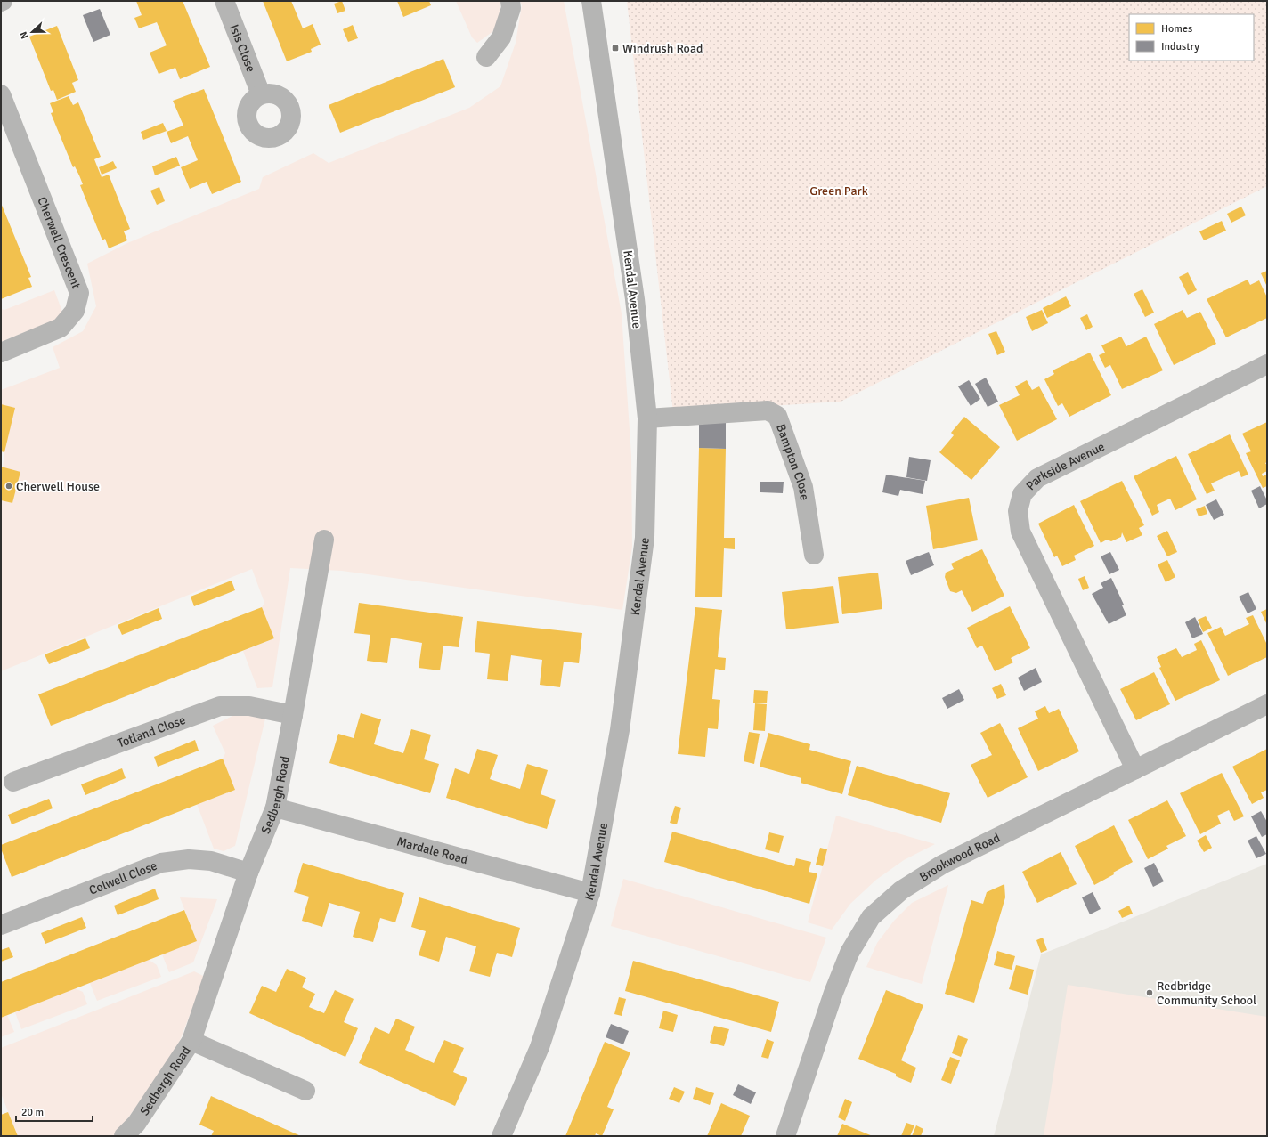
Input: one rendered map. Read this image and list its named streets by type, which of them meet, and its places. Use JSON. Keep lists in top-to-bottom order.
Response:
{
  "streets": {
    "street": [
      "Isis Close",
      "Cherwell Crescent",
      "Kendal Avenue",
      "Bampton Close",
      "Parkside Avenue",
      "Totland Close",
      "Sedbergh Road",
      "Mardale Road",
      "Brookwood Road",
      "Colwell Close"
    ]
  },
  "crossings": [
    ["Kendal Avenue", "Bampton Close"],
    ["Kendal Avenue", "Mardale Road"],
    ["Parkside Avenue", "Brookwood Road"],
    ["Totland Close", "Sedbergh Road"],
    ["Sedbergh Road", "Mardale Road"],
    ["Sedbergh Road", "Colwell Close"]
  ],
  "parks": ["Green Park"],
  "places": {
    "transit": ["Windrush Road"],
    "other": ["Cherwell House", "Redbridge Community School"]
  },
  "legend": ["Homes", "Industry"],
  "scale_bar": "20 m",
  "north": "left"
}
